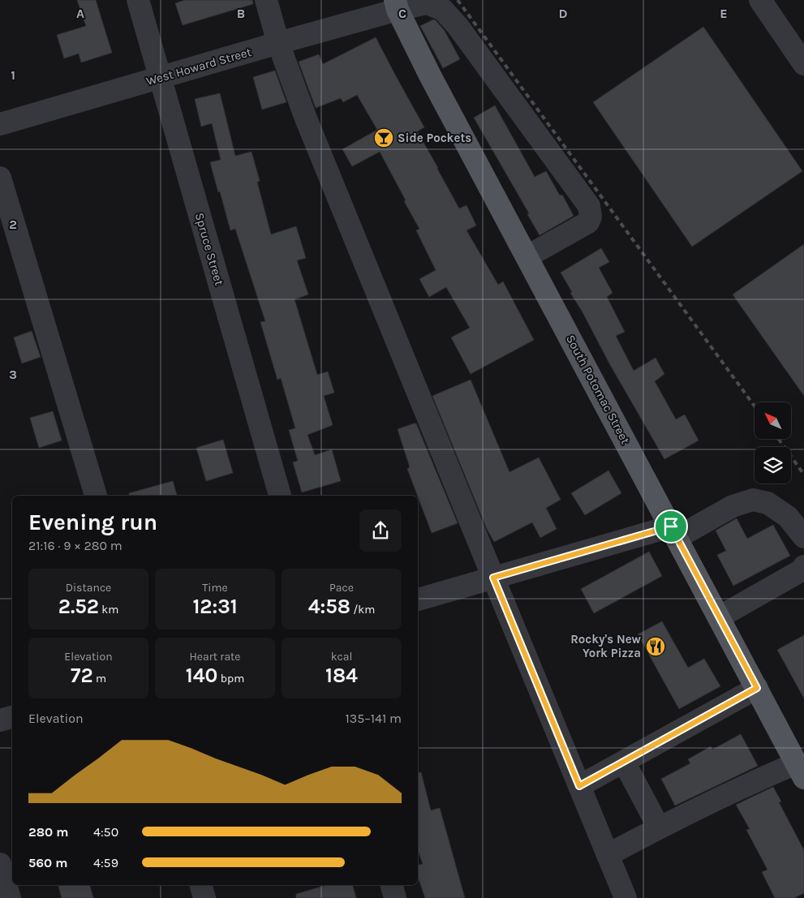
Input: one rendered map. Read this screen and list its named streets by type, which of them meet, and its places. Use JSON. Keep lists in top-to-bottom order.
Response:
{
  "streets": {
    "main road": ["South Potomac Street"],
    "street": ["West Howard Street", "Spruce Street"]
  },
  "crossings": [
    ["West Howard Street", "Spruce Street"],
    ["West Howard Street", "South Potomac Street"]
  ],
  "places": {
    "bar": ["Side Pockets"],
    "restaurant": ["Rocky's New York Pizza"]
  },
  "north": "top left",
  "page": {
    "heading": ["Evening run", "21:16 · 9 × 280 m"],
    "stats": [
      ["Distance", "2.52 km"],
      ["Time", "12:31"],
      ["Pace", "4:58 /km"],
      ["Elevation", "72 m"],
      ["Heart rate", "140 bpm"],
      ["kcal", "184"]
    ],
    "chart": ["Elevation", "135–141 m"],
    "list": [
      {
        "name": "280 m",
        "note": "4:50"
      },
      {
        "name": "560 m",
        "note": "4:59"
      }
    ]
  },
  "grid": {
    "columns": [
      "A",
      "B",
      "C",
      "D",
      "E"
    ],
    "rows": ["1", "2", "3"]
  }
}
